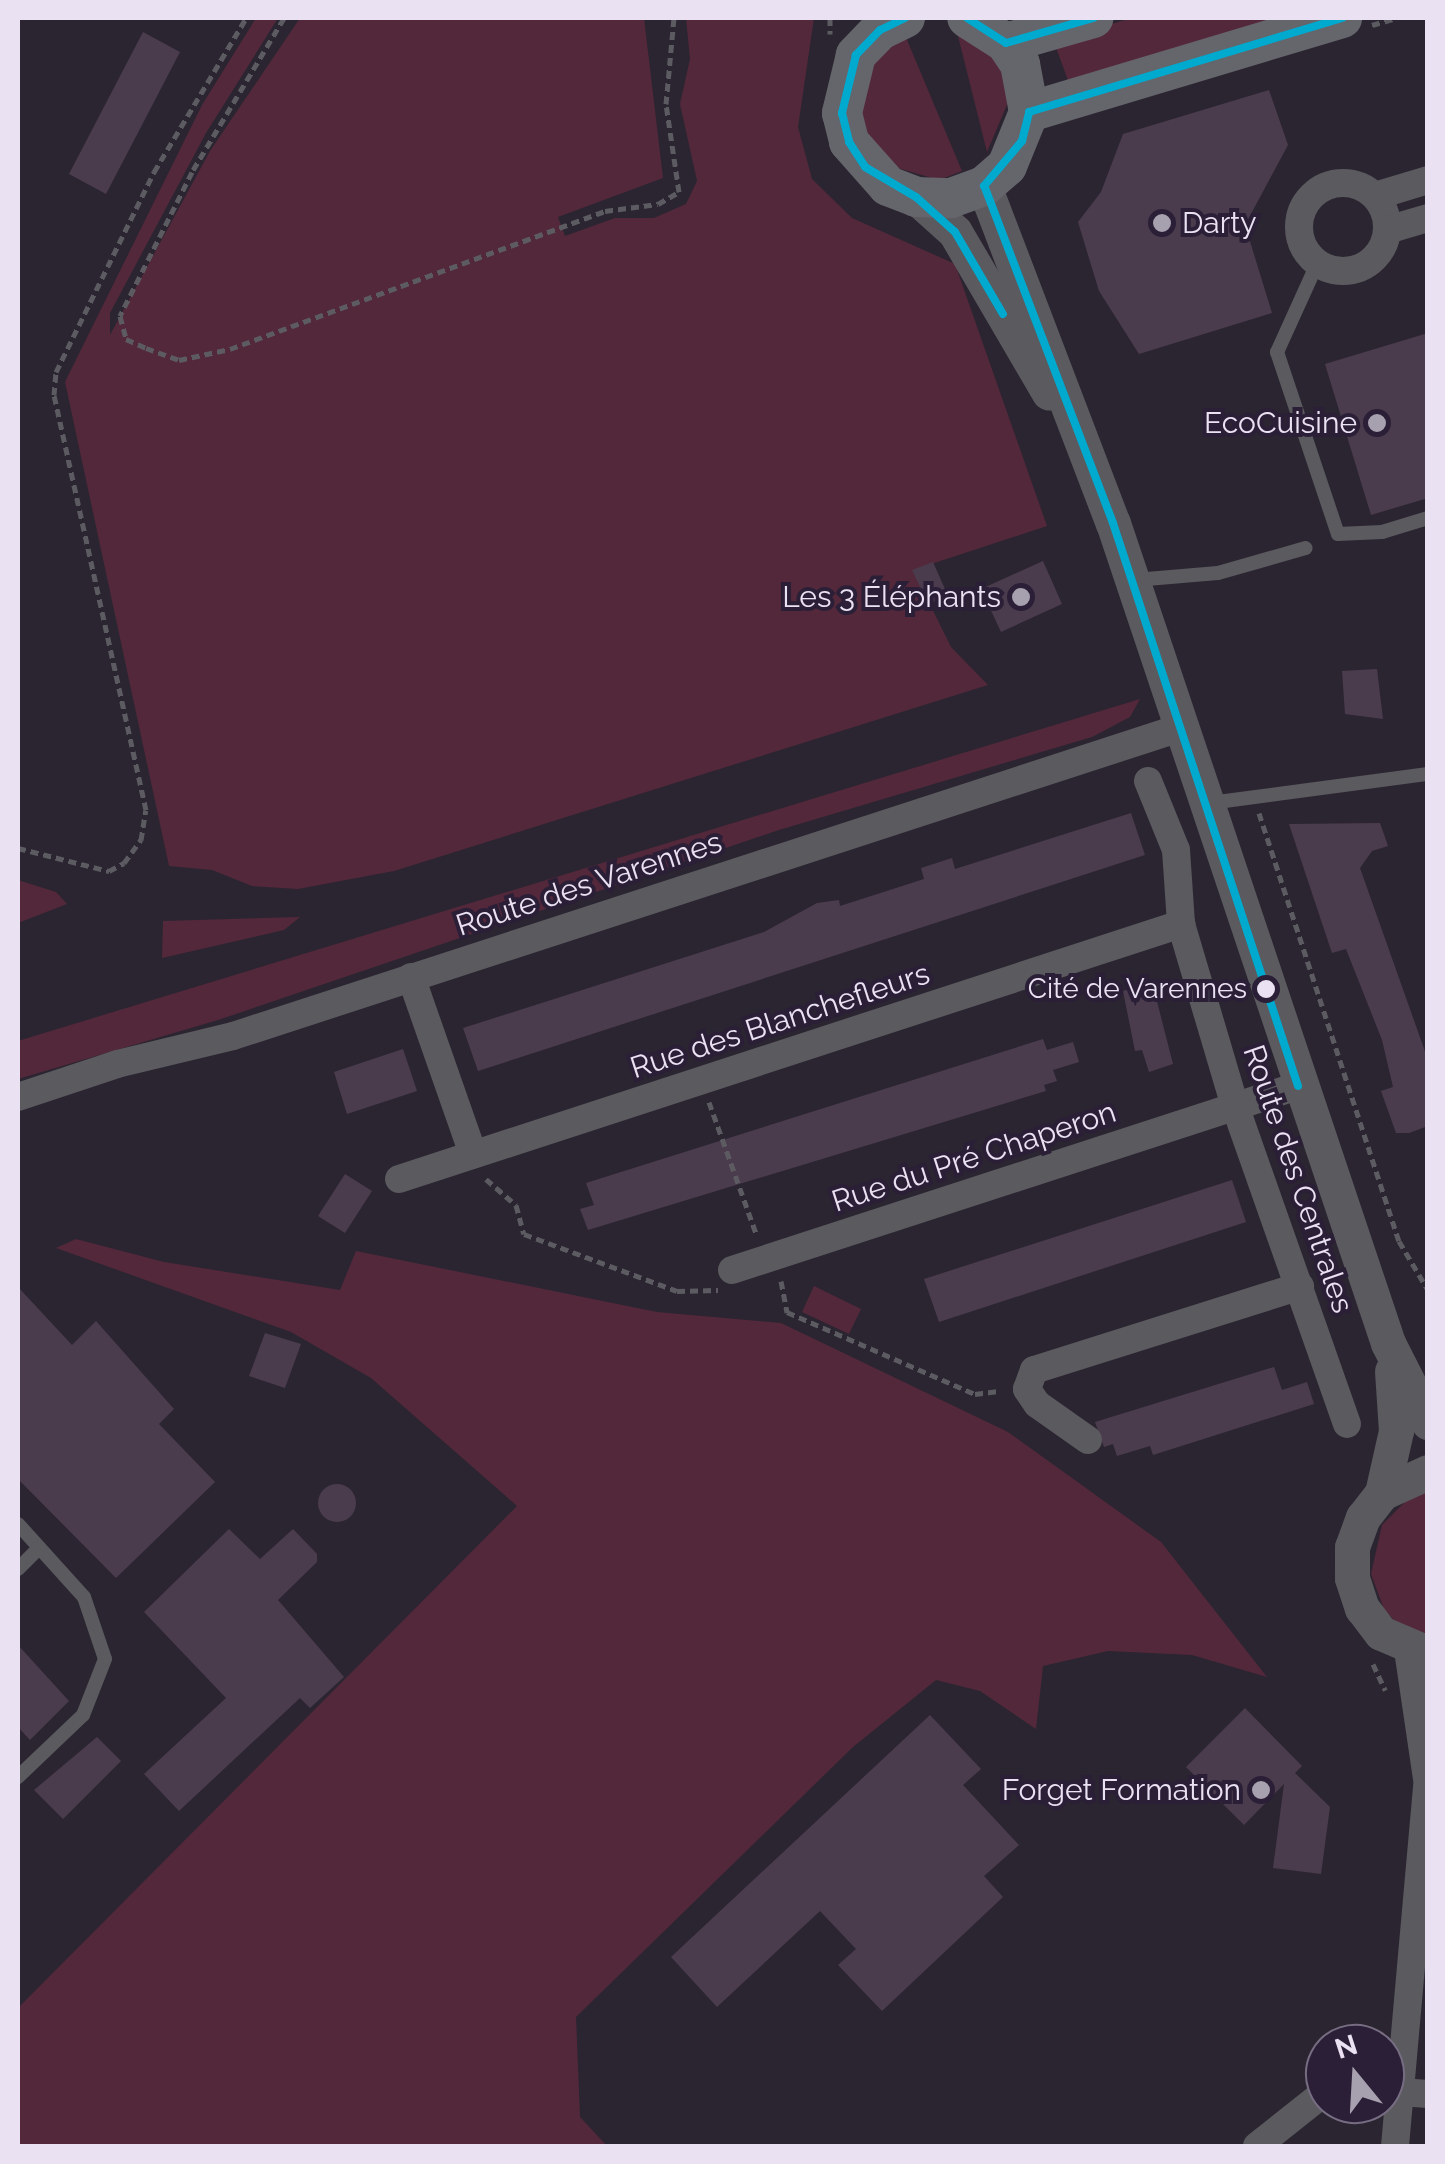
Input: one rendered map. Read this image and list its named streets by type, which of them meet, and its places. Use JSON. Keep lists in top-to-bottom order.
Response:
{
  "streets": {
    "street": [
      "Route des Varennes",
      "Rue des Blanchefleurs",
      "Rue du Pré Chaperon",
      "Route des Centrales"
    ]
  },
  "crossings": [
    ["Rue des Blanchefleurs", "Route des Centrales"],
    ["Rue du Pré Chaperon", "Route des Centrales"]
  ],
  "places": [
    "Darty",
    "EcoCuisine",
    "Les 3 Éléphants",
    "Cité de Varennes",
    "Forget Formation"
  ],
  "lines": ["transit line 3"],
  "north": "top"
}
